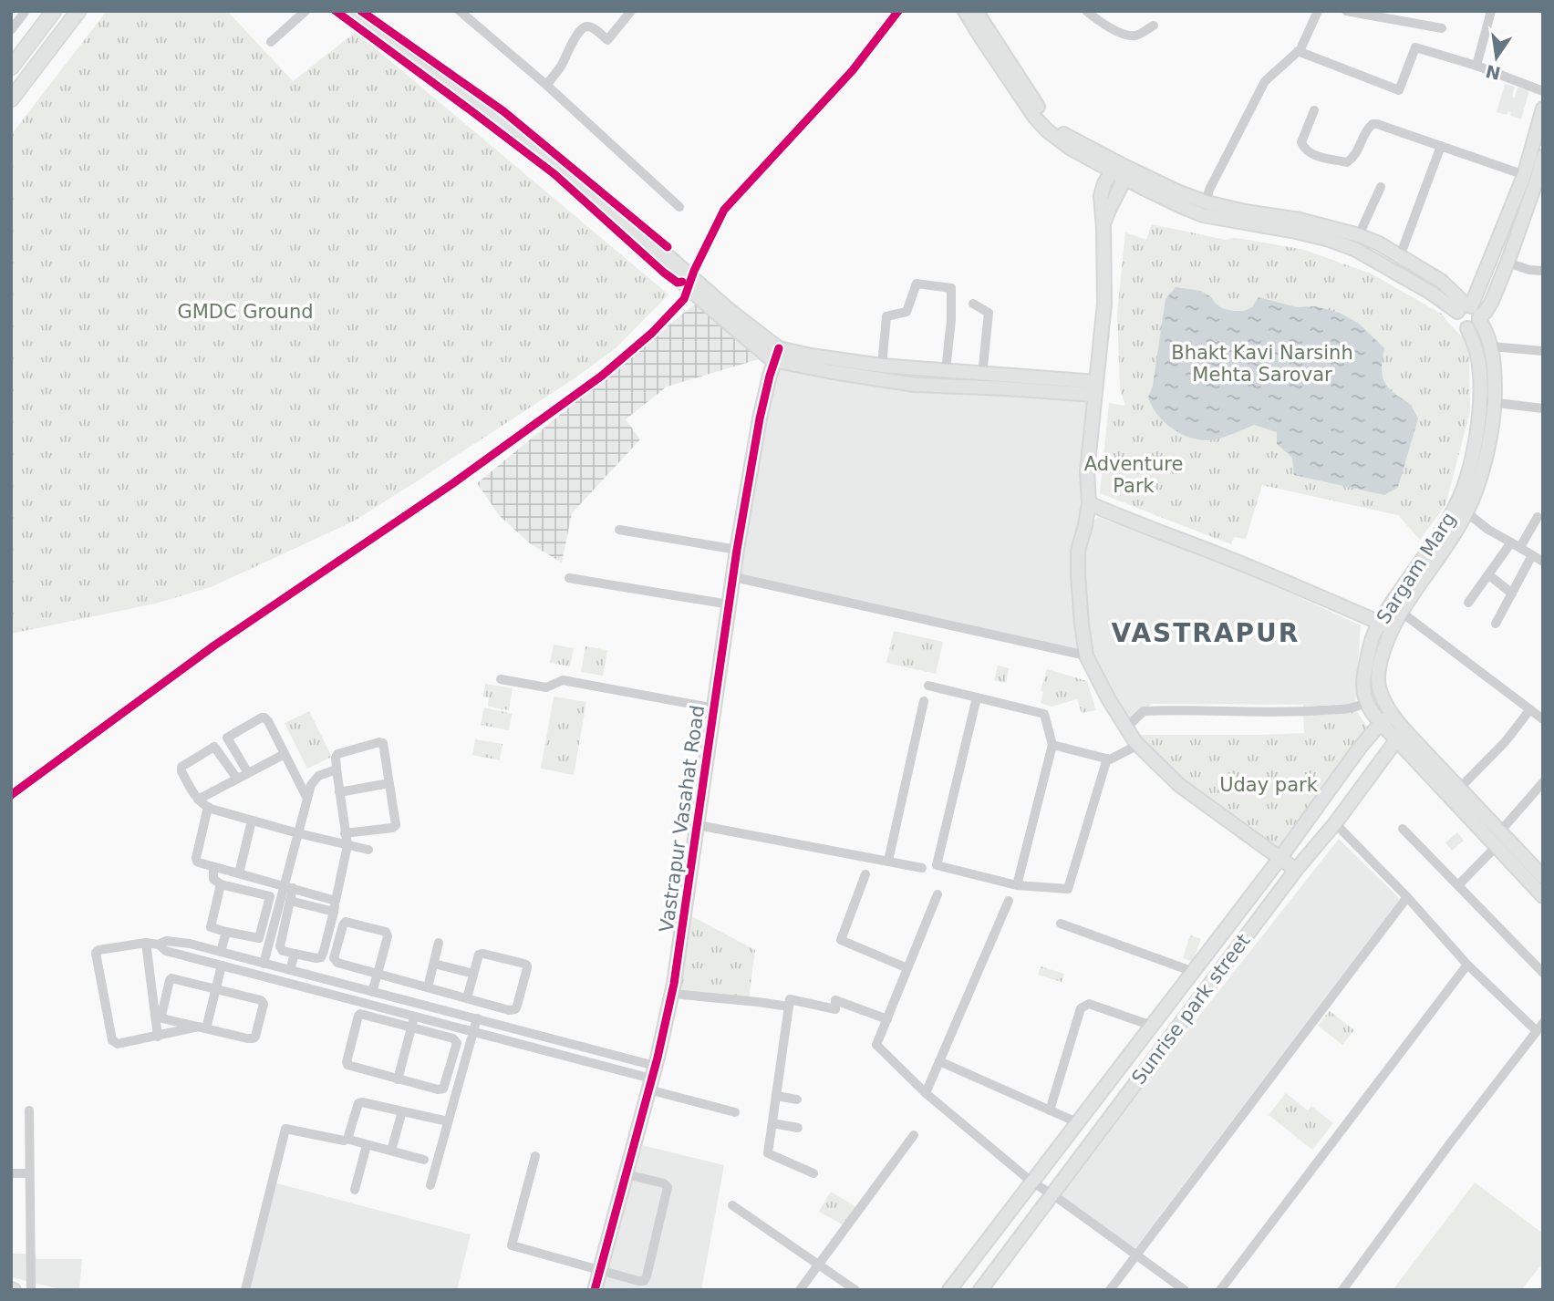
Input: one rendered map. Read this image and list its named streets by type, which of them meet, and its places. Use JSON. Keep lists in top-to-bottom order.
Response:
{
  "streets": {
    "street": ["Sargam Marg", "Vastrapur Vasahat Road", "Sunrise park street"]
  },
  "crossings": [
    ["Sargam Marg", "Sunrise park street"]
  ],
  "districts": ["VASTRAPUR"],
  "parks": [
    "GMDC Ground",
    "Bhakt Kavi Narsinh Mehta Sarovar",
    "Adventure Park",
    "Uday park"
  ],
  "north": "bottom"
}
